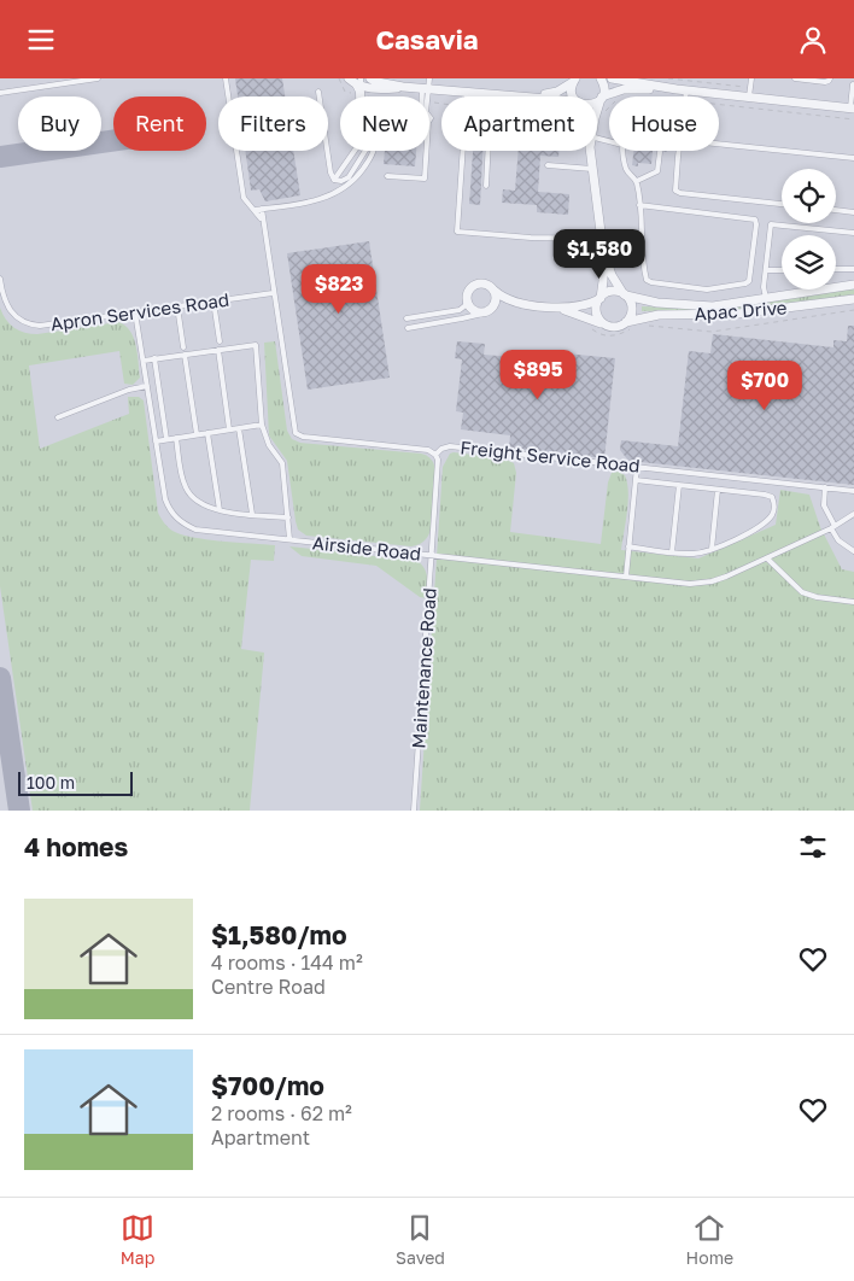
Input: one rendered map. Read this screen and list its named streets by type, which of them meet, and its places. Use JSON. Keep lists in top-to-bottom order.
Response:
{
  "streets": {
    "street": ["Apac Drive"],
    "lane": [
      "Apron Services Road",
      "Freight Service Road",
      "Airside Road",
      "Maintenance Road"
    ]
  },
  "crossings": [
    ["Apron Services Road", "Freight Service Road"],
    ["Apron Services Road", "Airside Road"],
    ["Freight Service Road", "Maintenance Road"],
    ["Airside Road", "Maintenance Road"]
  ],
  "scale_bar": "100 m",
  "page": {
    "header": "Casavia",
    "chip": [
      "Buy",
      "Rent",
      "Filters",
      "New",
      "Apartment",
      "House"
    ],
    "price": [
      "$1,580",
      "$823",
      "$895",
      "$700"
    ],
    "scale": "100 m",
    "heading": "4 homes",
    "list": [
      {
        "name": "$1,580/mo",
        "note": "4 rooms · 144 m² · Centre Road"
      },
      {
        "name": "$700/mo",
        "note": "2 rooms · 62 m² · Apartment"
      }
    ],
    "tabs": ["Map", "Saved", "Home"]
  }
}
